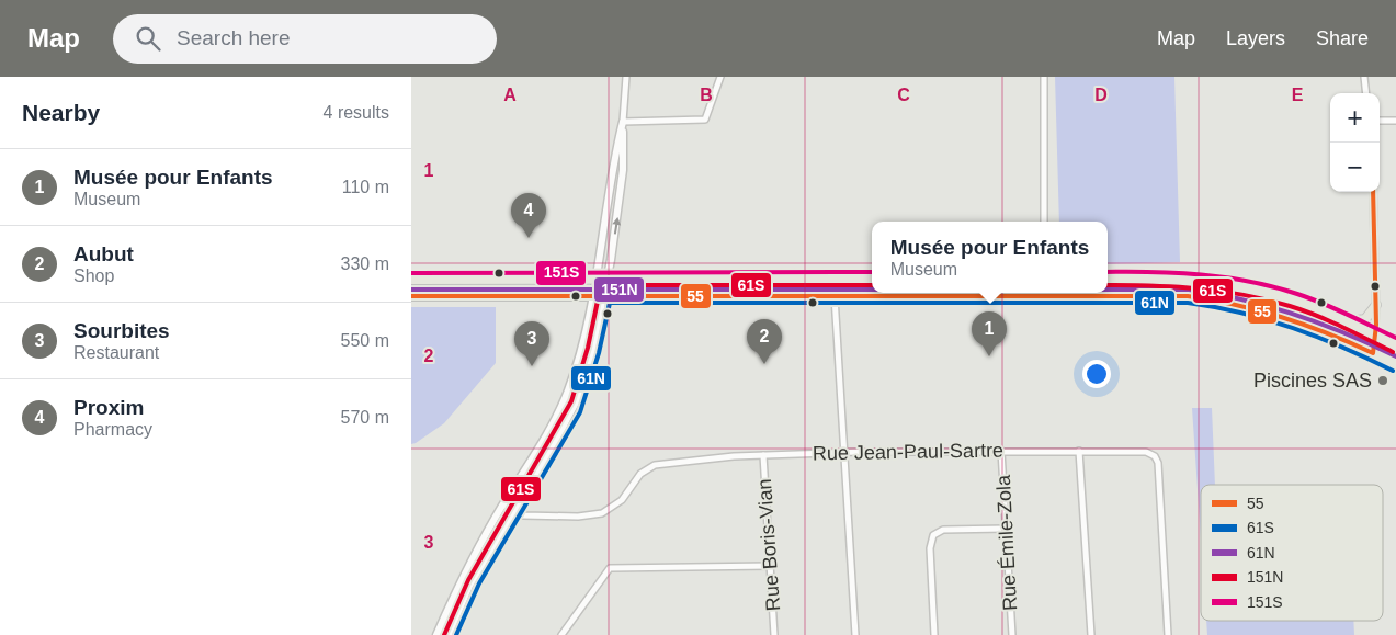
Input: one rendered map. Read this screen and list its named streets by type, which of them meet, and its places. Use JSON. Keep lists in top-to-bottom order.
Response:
{
  "streets": {
    "street": ["Rue Jean-Paul-Sartre", "Rue Émile-Zola", "Rue Boris-Vian"]
  },
  "crossings": [
    ["Rue Jean-Paul-Sartre", "Rue Émile-Zola"],
    ["Rue Jean-Paul-Sartre", "Rue Boris-Vian"]
  ],
  "places": ["Piscines SAS"],
  "lines": [
    "transit line 55",
    "transit line 151S",
    "transit line 61S",
    "transit line 151N",
    "transit line 61N"
  ],
  "legend": [
    "55",
    "61S",
    "61N",
    "151N",
    "151S"
  ],
  "page": {
    "header": "Map",
    "search": "Search here",
    "nav": ["Map", "Layers", "Share"],
    "heading": ["Nearby", "4 results"],
    "map_buttons": ["+", "−"],
    "list": [
      {
        "mark": "1",
        "name": "Musée pour Enfants",
        "note": "Museum",
        "value": "110 m"
      },
      {
        "mark": "2",
        "name": "Aubut",
        "note": "Shop",
        "value": "330 m"
      },
      {
        "mark": "3",
        "name": "Sourbites",
        "note": "Restaurant",
        "value": "550 m"
      },
      {
        "mark": "4",
        "name": "Proxim",
        "note": "Pharmacy",
        "value": "570 m"
      }
    ],
    "pins": [
      "4",
      "1",
      "2",
      "3"
    ],
    "popup": ["Musée pour Enfants", "Museum"]
  },
  "grid": {
    "columns": [
      "A",
      "B",
      "C",
      "D",
      "E"
    ],
    "rows": ["1", "2", "3"]
  }
}
